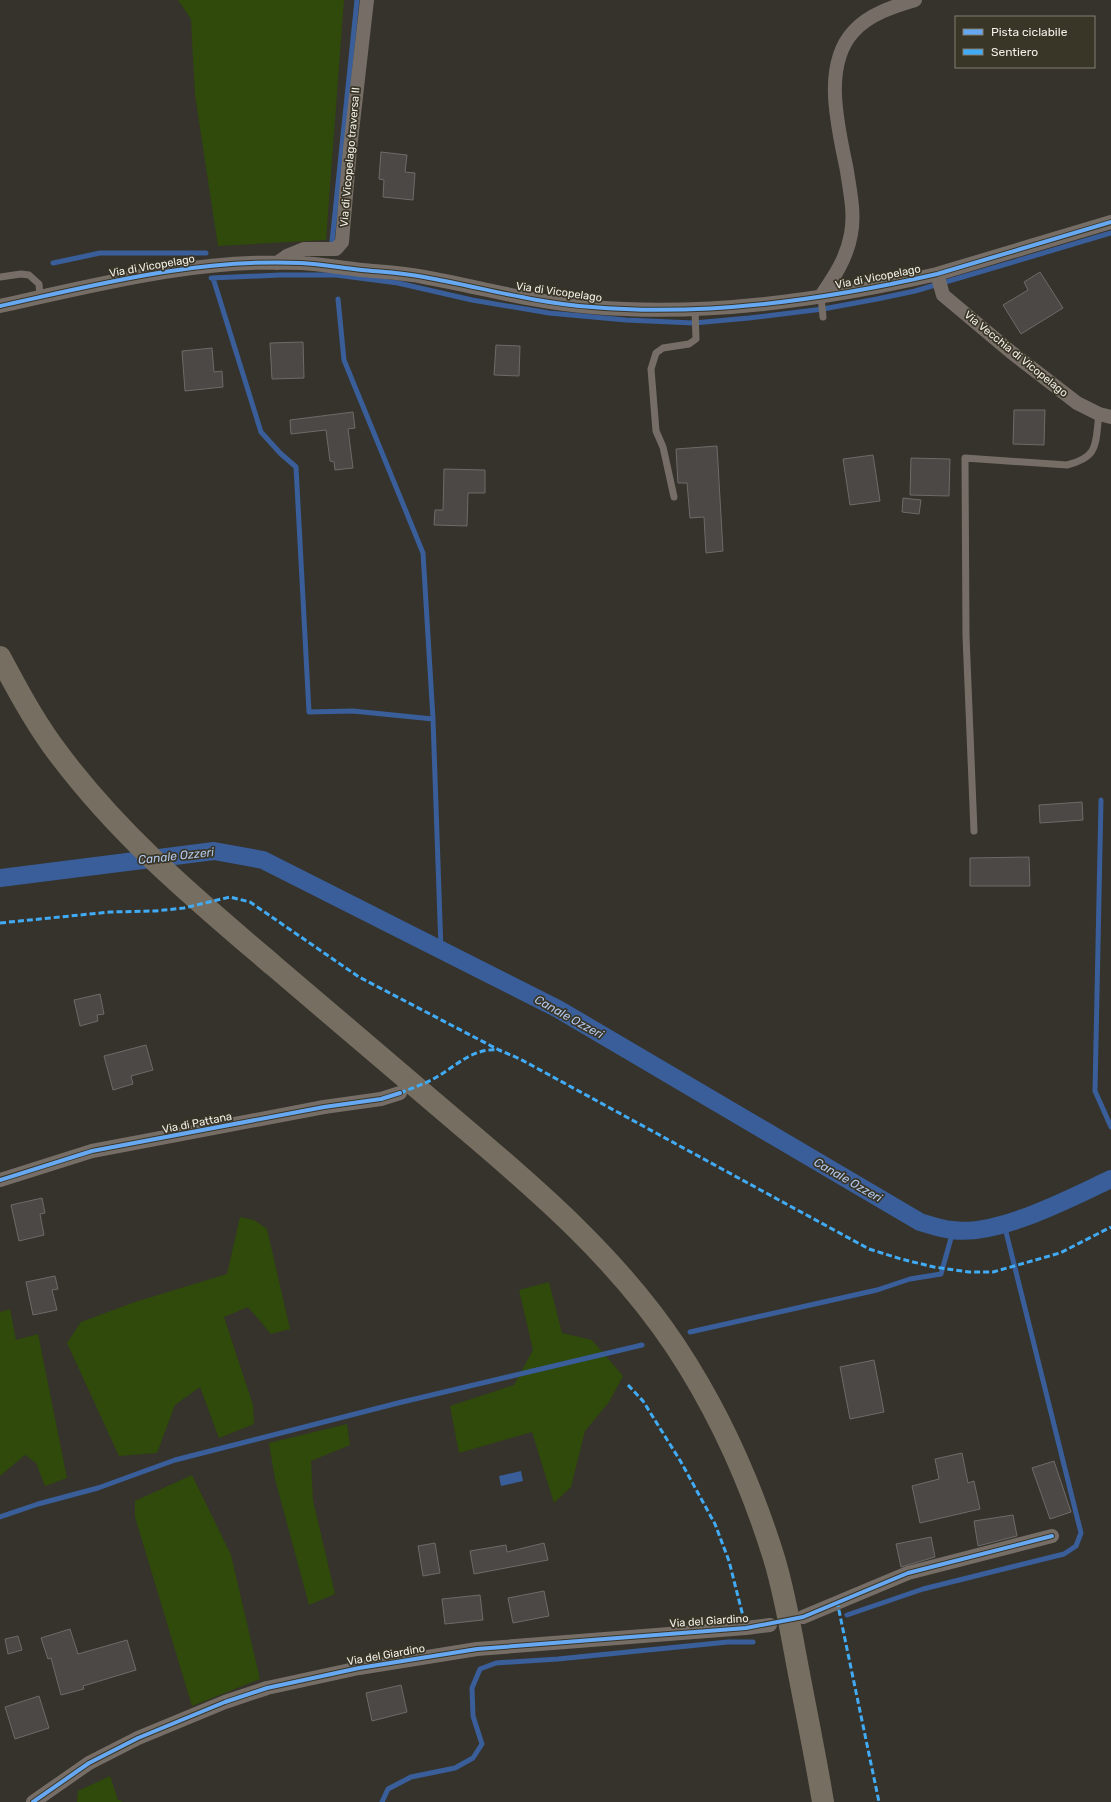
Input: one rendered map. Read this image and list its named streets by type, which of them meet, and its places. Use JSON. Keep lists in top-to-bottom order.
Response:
{
  "streets": {
    "street": [
      "Via di Vicopelago traversa II",
      "Via di Vicopelago",
      "Via Vecchia di Vicopelago",
      "Via di Pattana",
      "Via del Giardino"
    ]
  },
  "crossings": [
    ["Via di Vicopelago traversa II", "Via di Vicopelago"],
    ["Via di Vicopelago", "Via Vecchia di Vicopelago"]
  ],
  "water": ["Canale Ozzeri"],
  "legend": ["Pista ciclabile", "Sentiero"]
}
